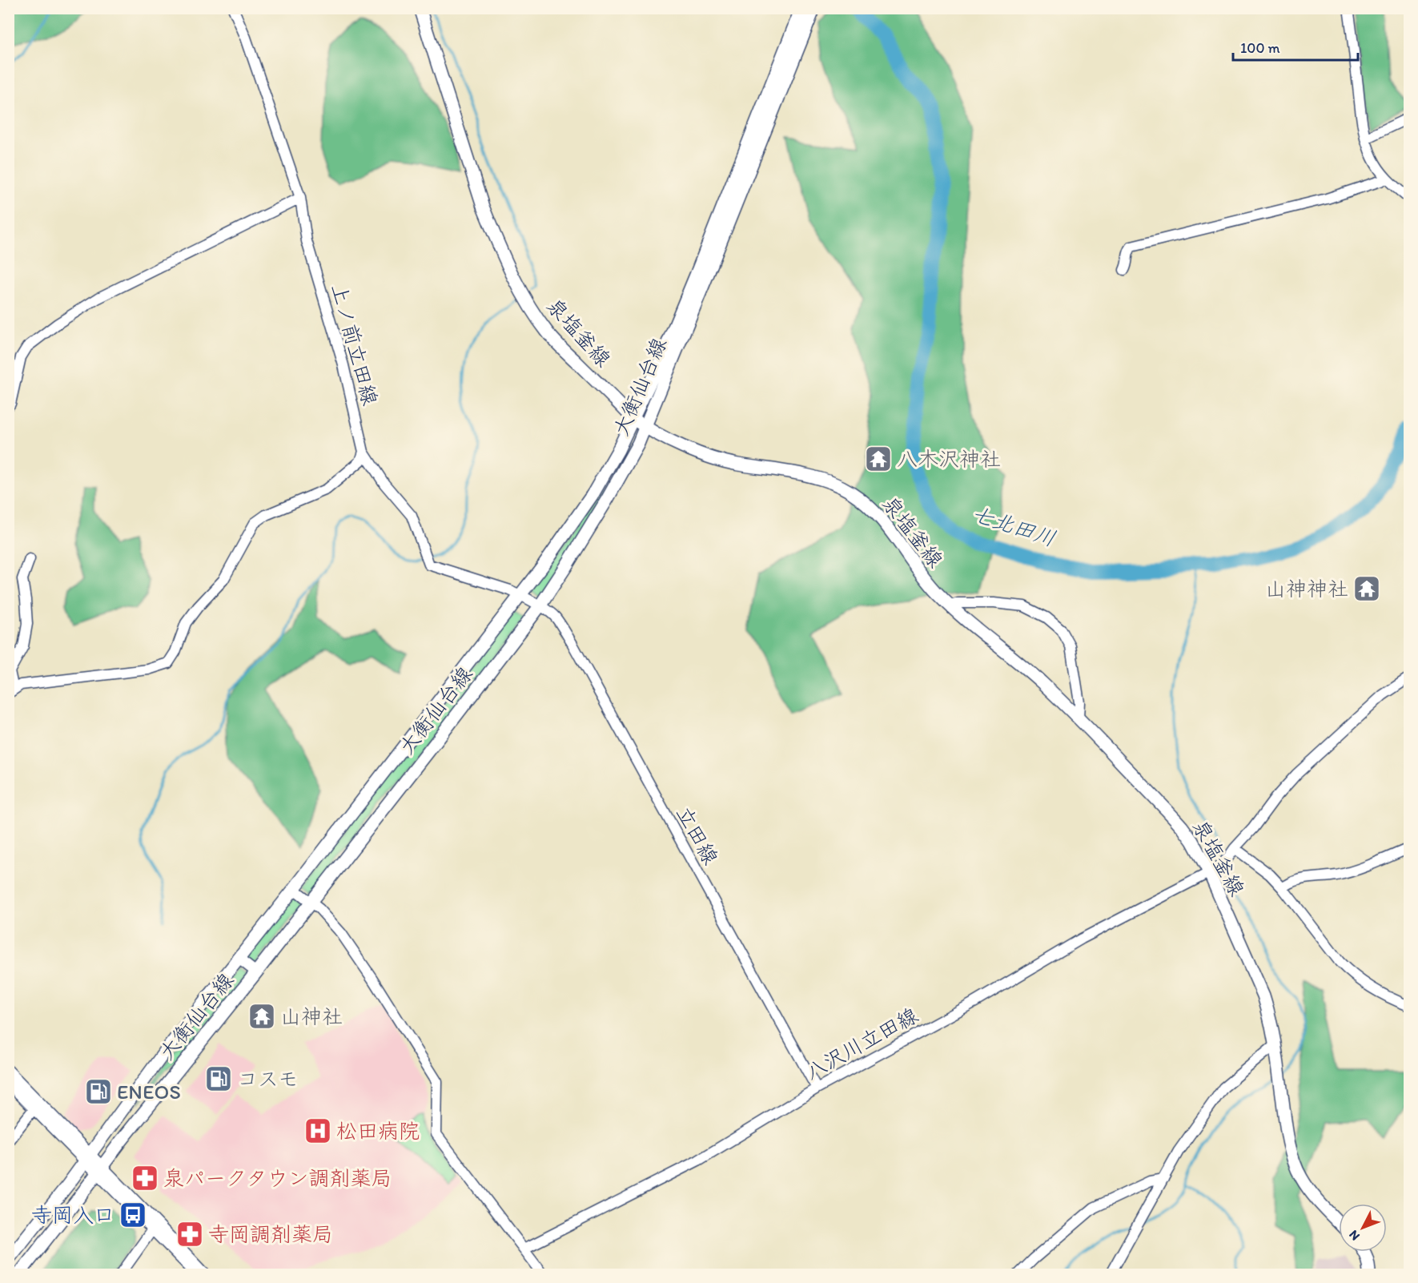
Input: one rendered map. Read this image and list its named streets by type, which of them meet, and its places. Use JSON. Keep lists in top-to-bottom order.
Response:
{
  "streets": {
    "main road": ["泉塩釜線", "大衡仙台線"],
    "street": ["上ノ前立田線", "立田線", "八沢川立田線"]
  },
  "crossings": [
    ["泉塩釜線", "大衡仙台線"],
    ["泉塩釜線", "八沢川立田線"],
    ["上ノ前立田線", "大衡仙台線"],
    ["上ノ前立田線", "立田線"],
    ["大衡仙台線", "立田線"],
    ["立田線", "八沢川立田線"]
  ],
  "water": ["七北田川"],
  "places": {
    "temple": ["八木沢神社", "山神神社", "山神社"],
    "fuel station": ["コスモ", "ENEOS"],
    "hospital": ["松田病院"],
    "pharmacy": ["泉パークタウン調剤薬局", "寺岡調剤薬局"],
    "bus stop": ["寺岡入口"]
  },
  "scale_bar": "100 m",
  "north": "bottom left"
}
